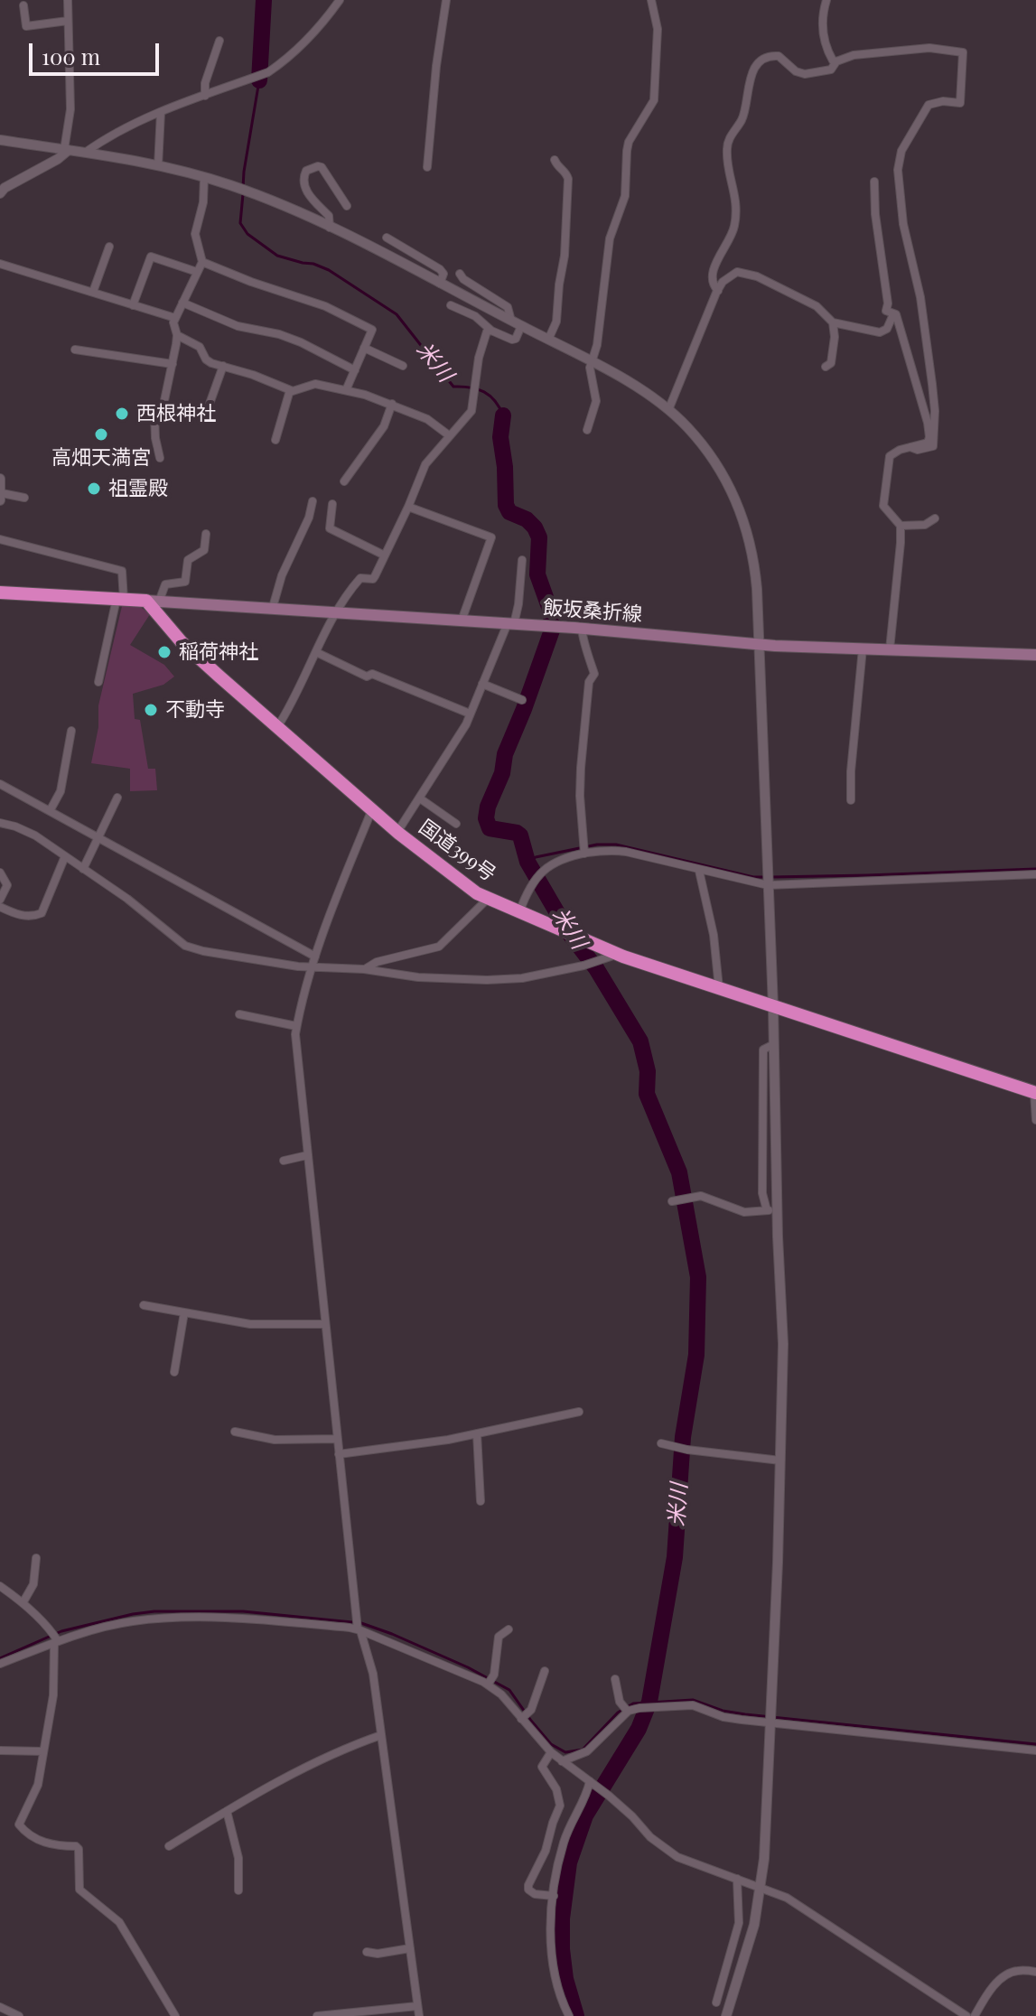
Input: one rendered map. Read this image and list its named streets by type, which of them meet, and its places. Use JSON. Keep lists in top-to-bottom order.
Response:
{
  "streets": {
    "highway": ["国道399号"],
    "main road": ["飯坂桑折線"]
  },
  "crossings": [
    ["飯坂桑折線", "国道399号"]
  ],
  "water": ["米川"],
  "places": [
    "西根神社",
    "高畑天満宮",
    "祖霊殿",
    "稲荷神社",
    "不動寺"
  ],
  "scale_bar": "100 m"
}
